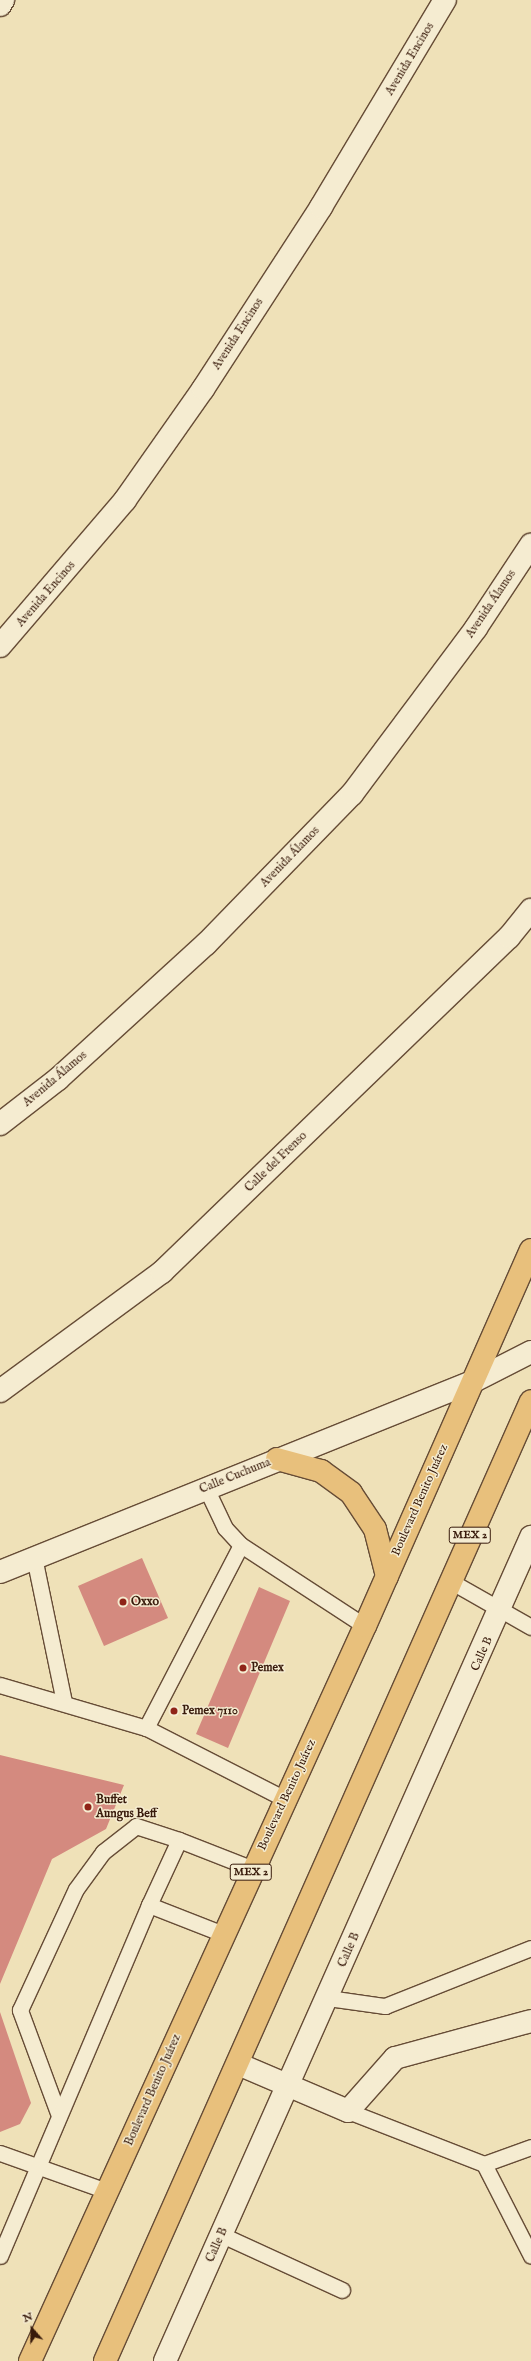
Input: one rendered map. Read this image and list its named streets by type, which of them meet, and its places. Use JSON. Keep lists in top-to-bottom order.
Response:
{
  "streets": {
    "main road": ["Boulevard Benito Juárez", "MEX 2"],
    "street": [
      "Avenida Encinos",
      "Avenida Álamos",
      "Calle del Frenso",
      "Calle Cuchuma",
      "Calle B"
    ]
  },
  "crossings": [
    ["Calle Cuchuma", "Boulevard Benito Juárez"]
  ],
  "places": [
    "Oxxo",
    "Pemex",
    "Pemex 7110",
    "Buffet Aungus Beff"
  ],
  "north": "top"
}
